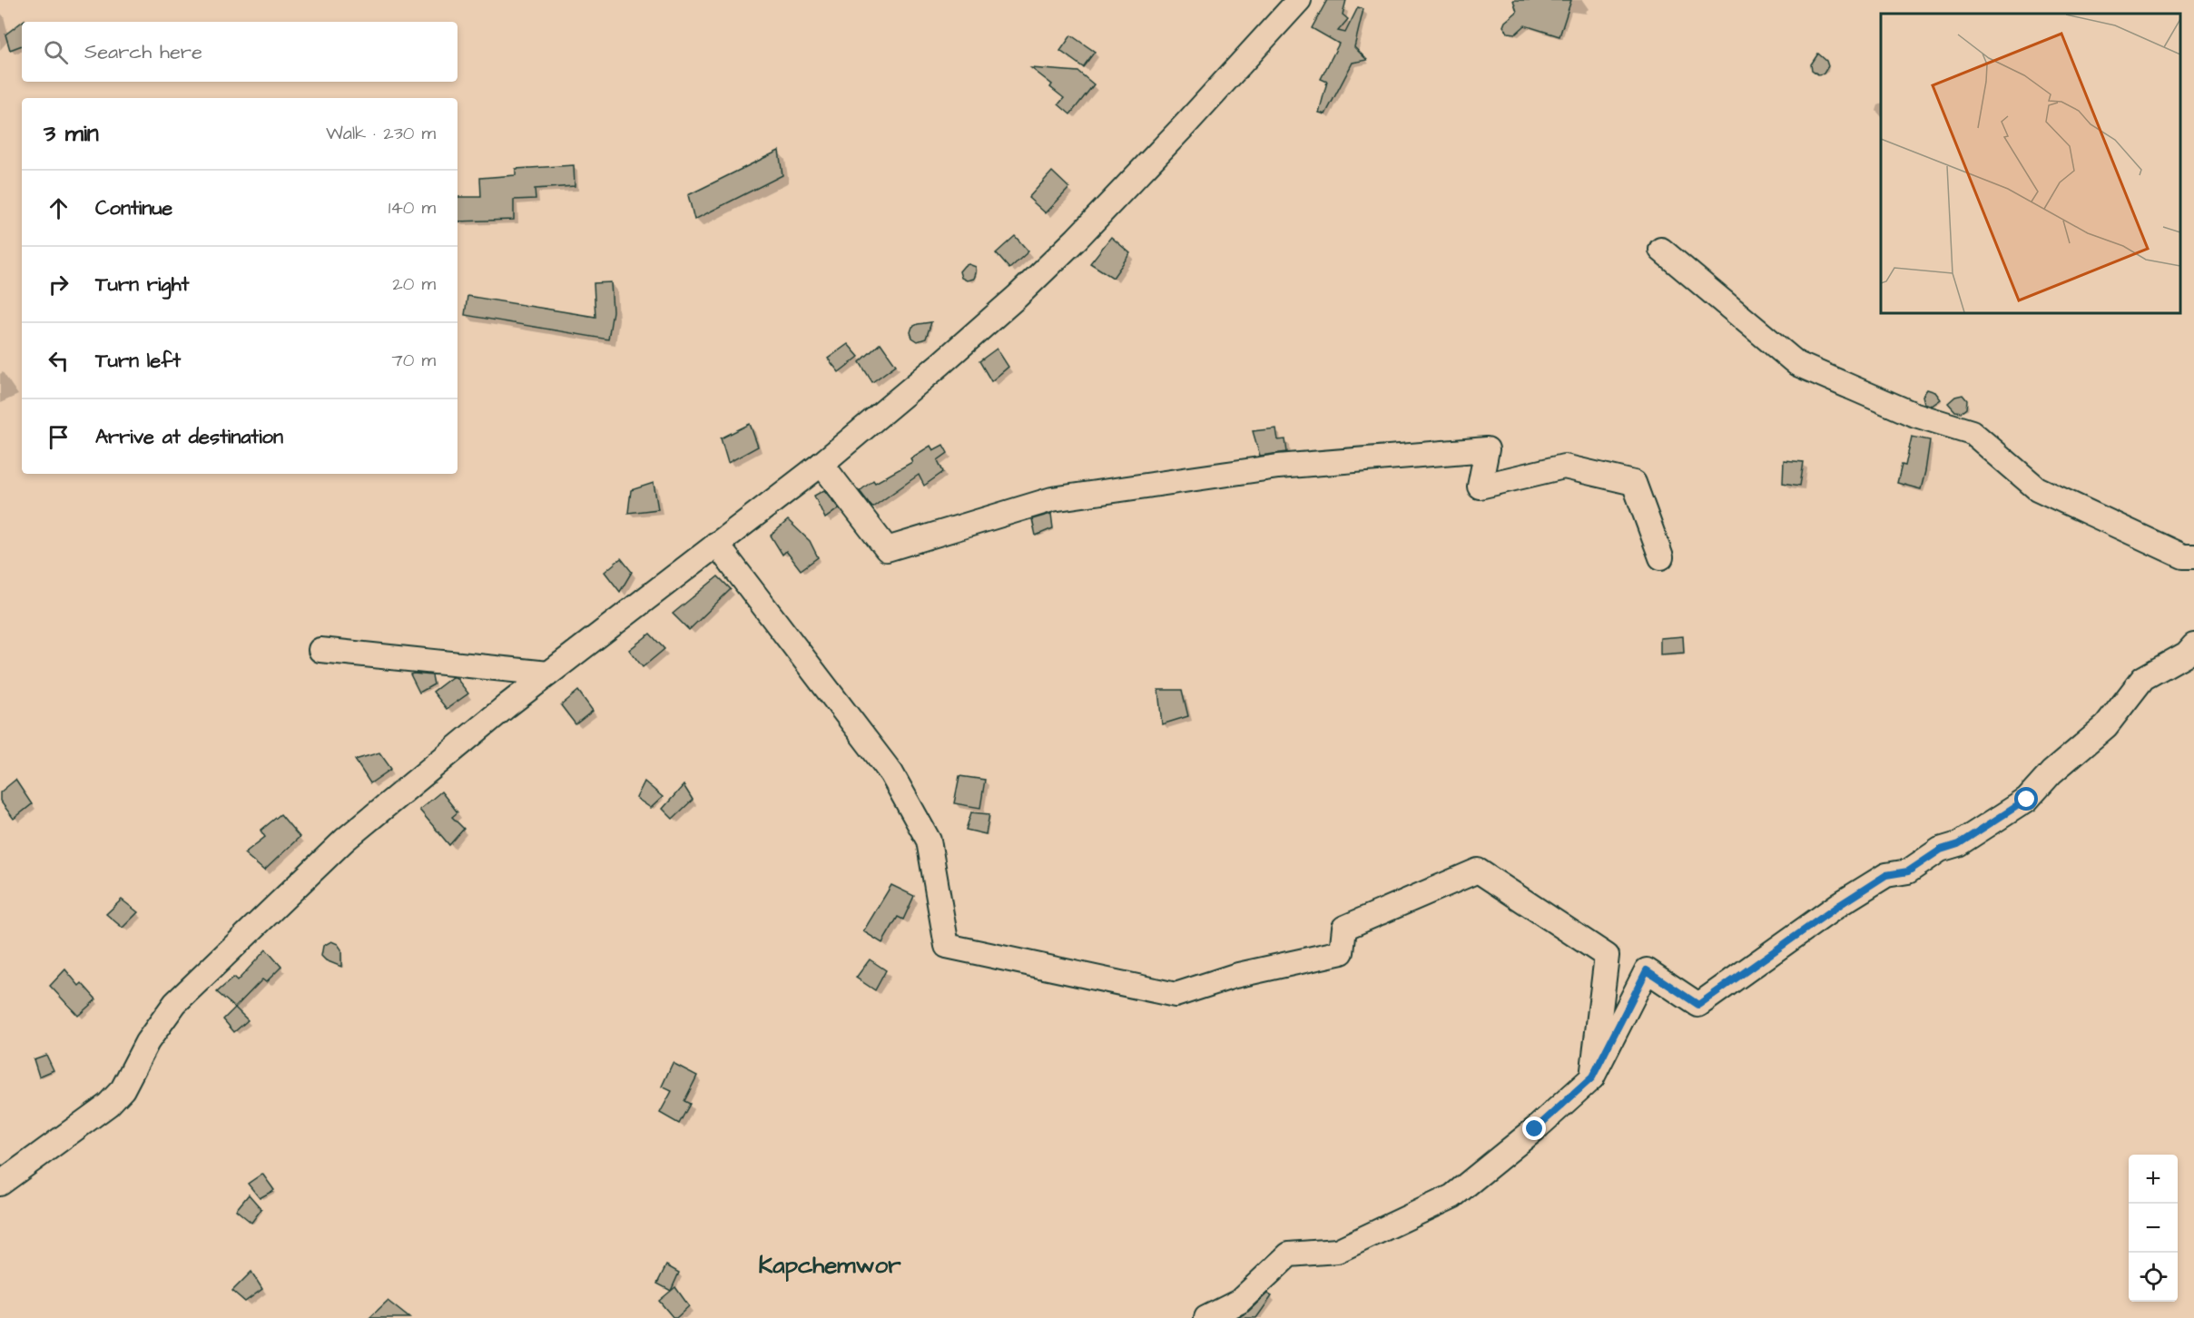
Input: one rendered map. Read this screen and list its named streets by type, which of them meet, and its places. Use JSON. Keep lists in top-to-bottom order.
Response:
{
  "districts": ["Kapchemwor"],
  "page": {
    "search": "Search here",
    "heading": ["3 min", "Walk · 230 m"],
    "list": [
      ["Continue", "140 m"],
      ["Turn right", "20 m"],
      ["Turn left", "70 m"],
      "Arrive at destination"
    ],
    "map_buttons": ["+", "−"]
  }
}
